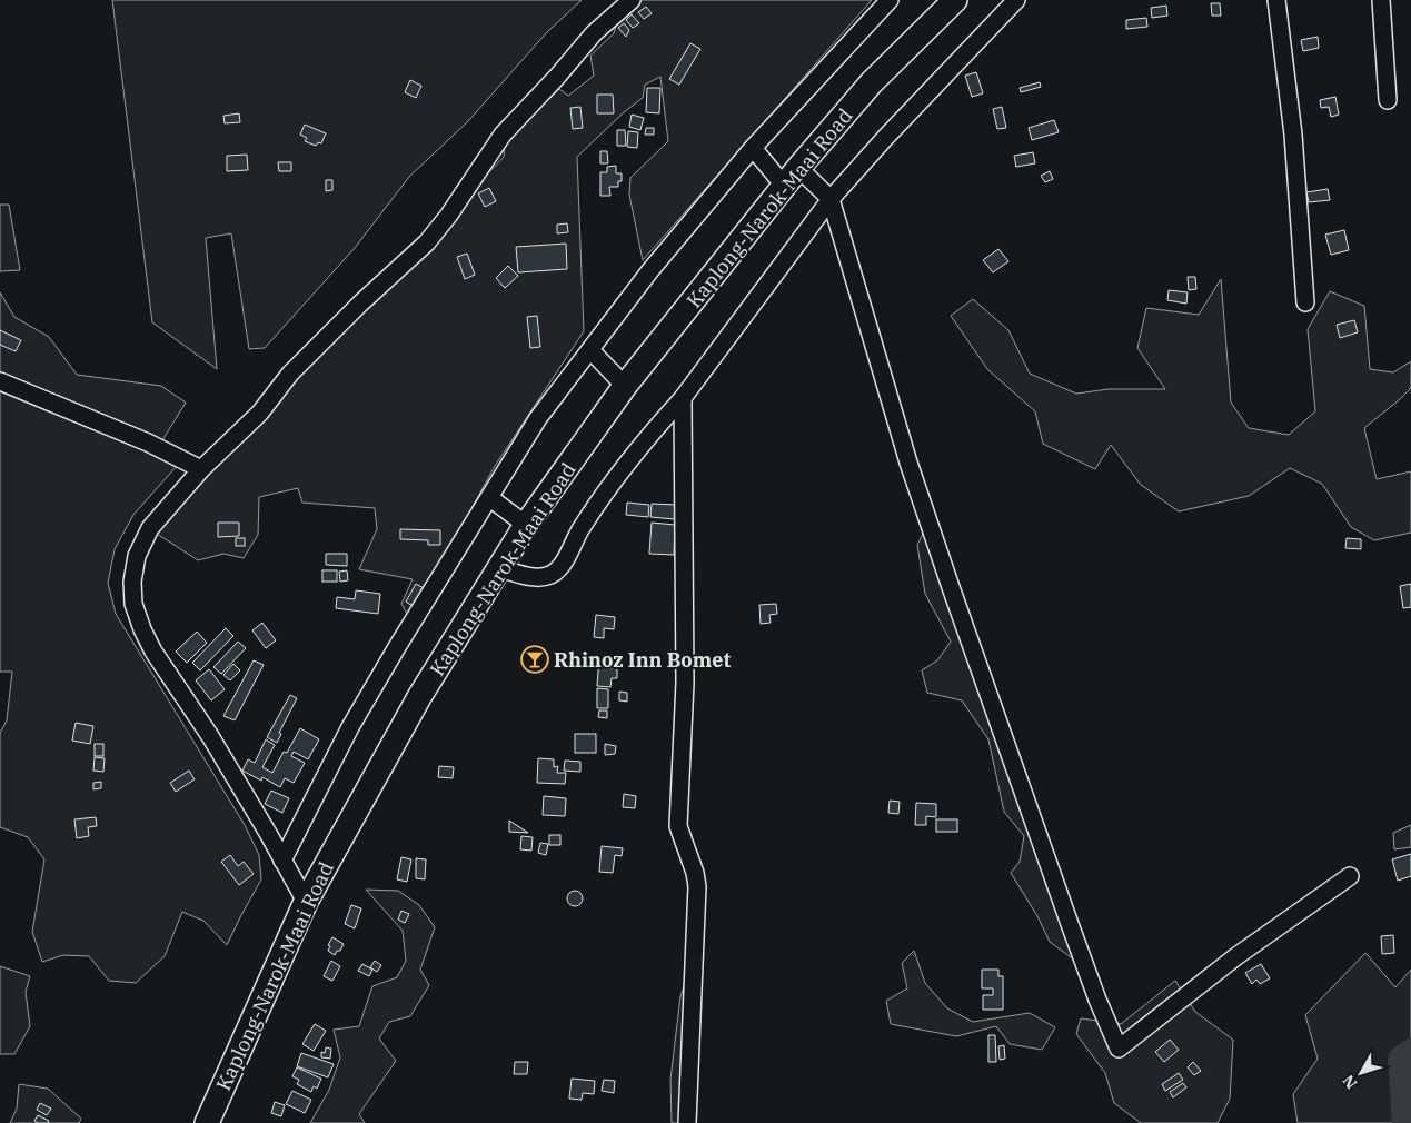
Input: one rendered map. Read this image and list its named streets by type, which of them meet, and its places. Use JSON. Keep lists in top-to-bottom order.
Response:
{
  "streets": {
    "highway": ["Kaplong-Narok-Maai Road"]
  },
  "places": {
    "bar": ["Rhinoz Inn Bomet"]
  },
  "north": "bottom left"
}
